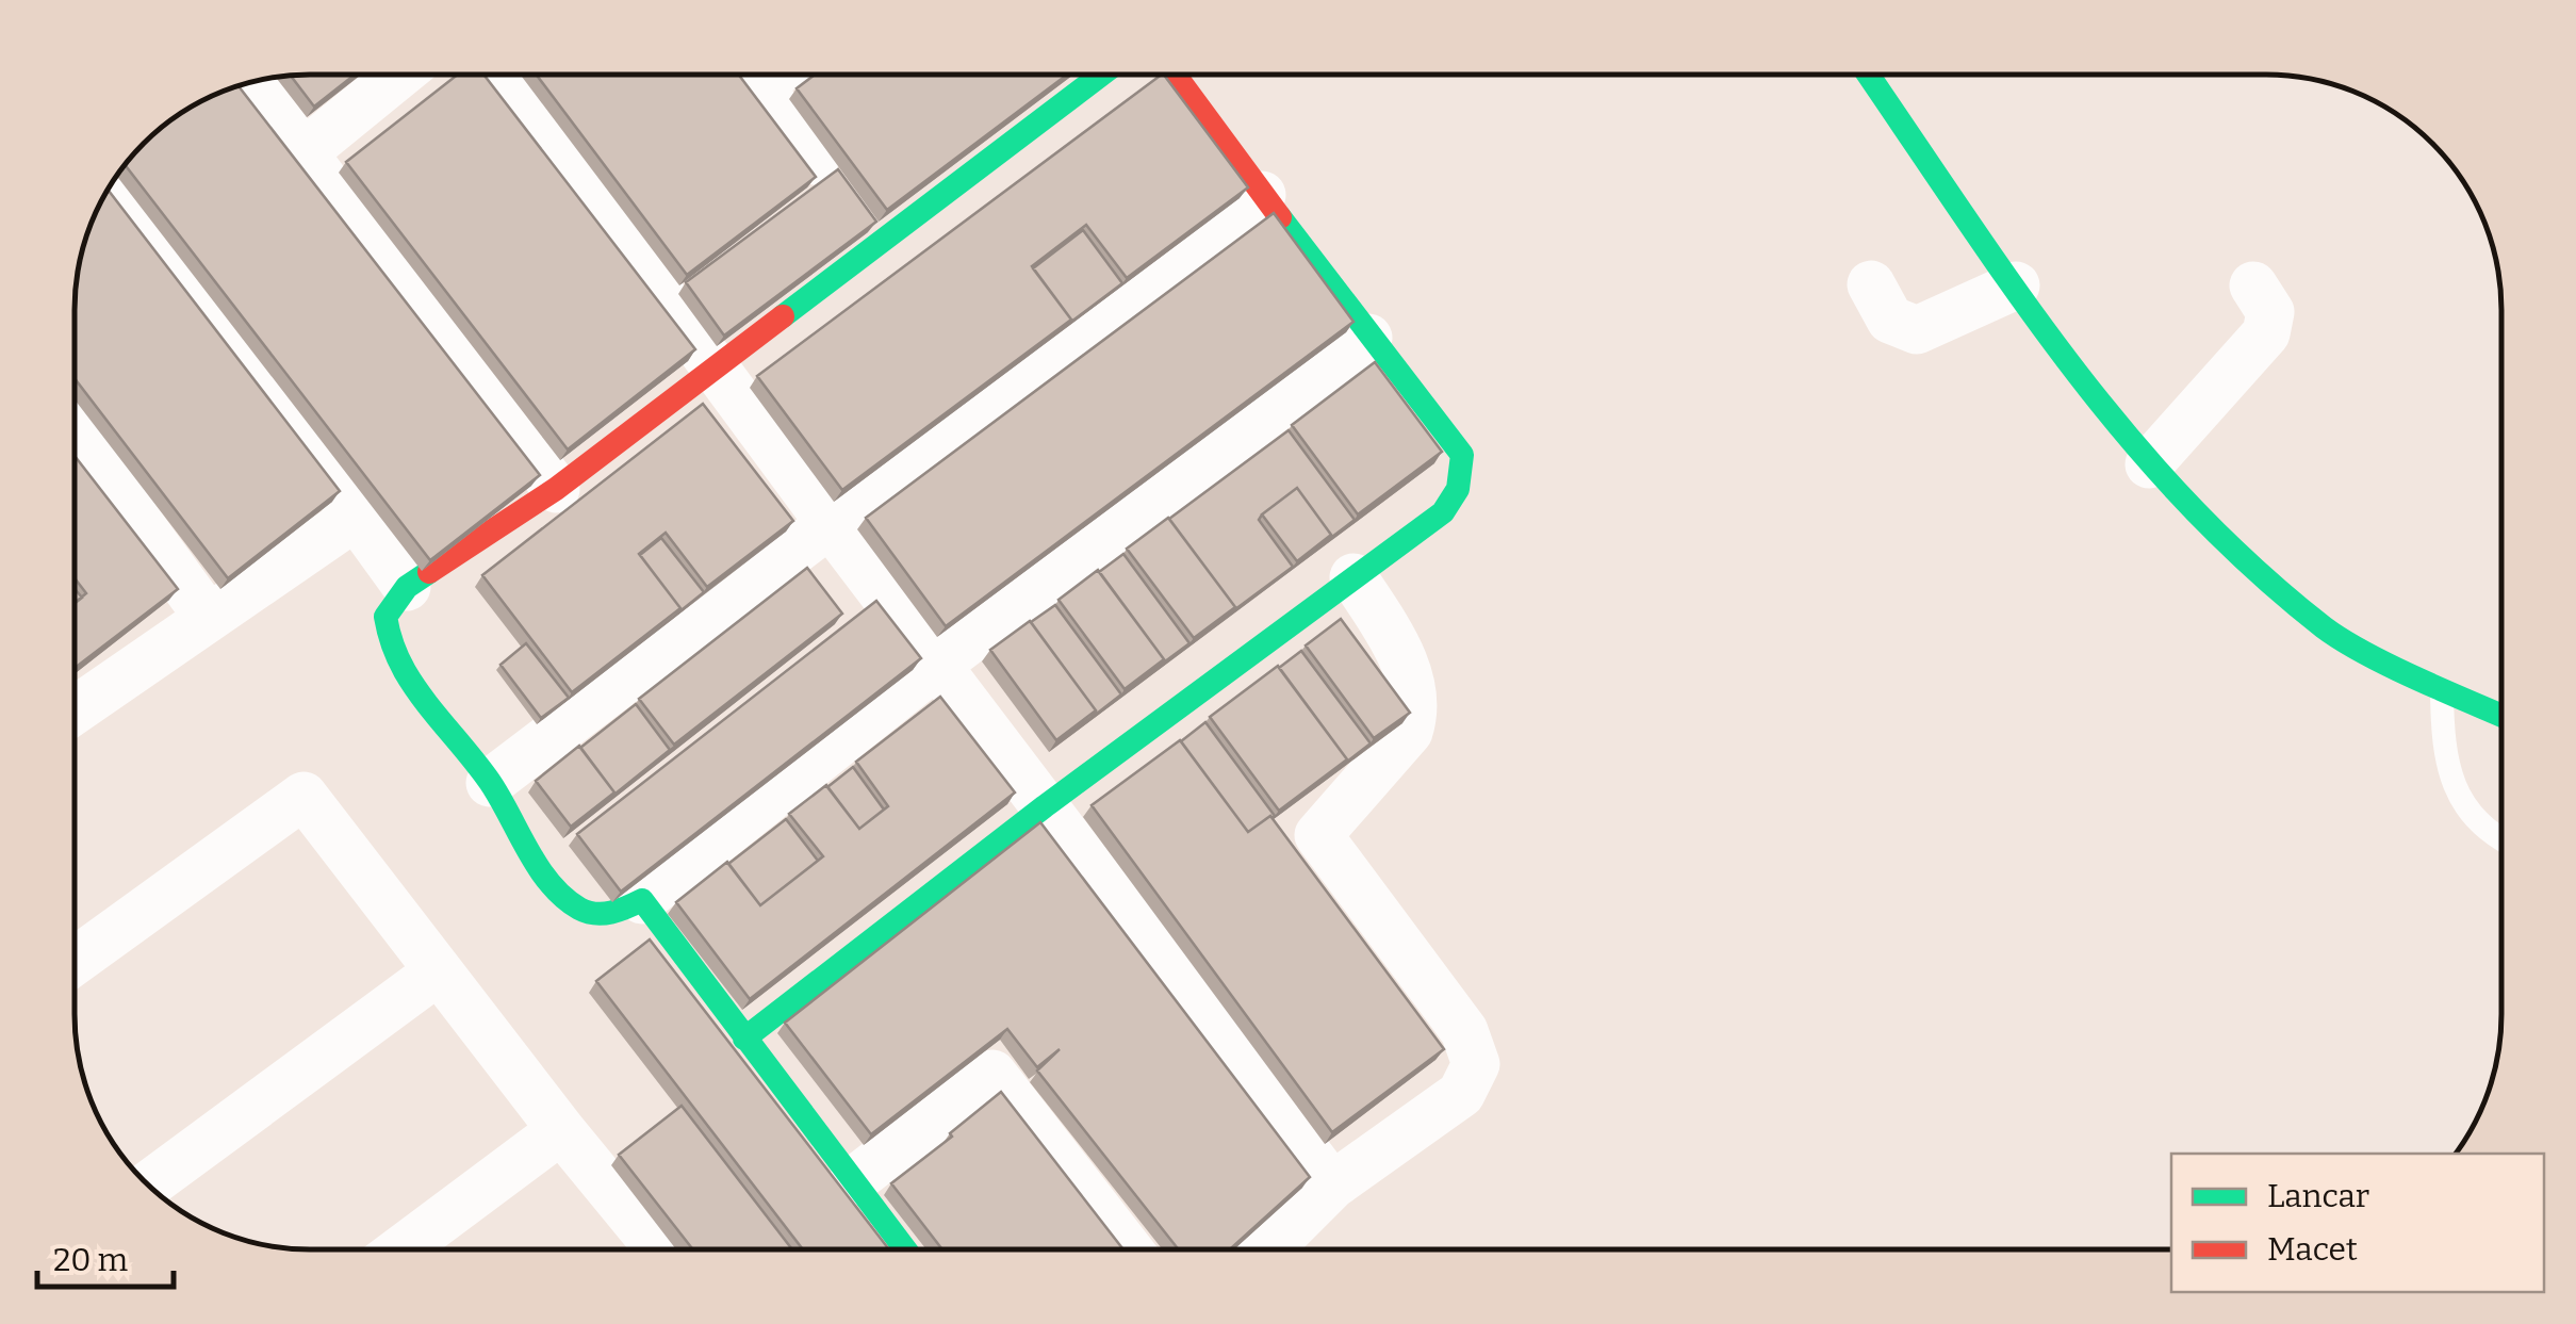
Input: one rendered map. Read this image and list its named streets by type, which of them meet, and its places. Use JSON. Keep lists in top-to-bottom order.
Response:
{
  "legend": ["Lancar", "Macet"],
  "scale_bar": "20 m"
}
